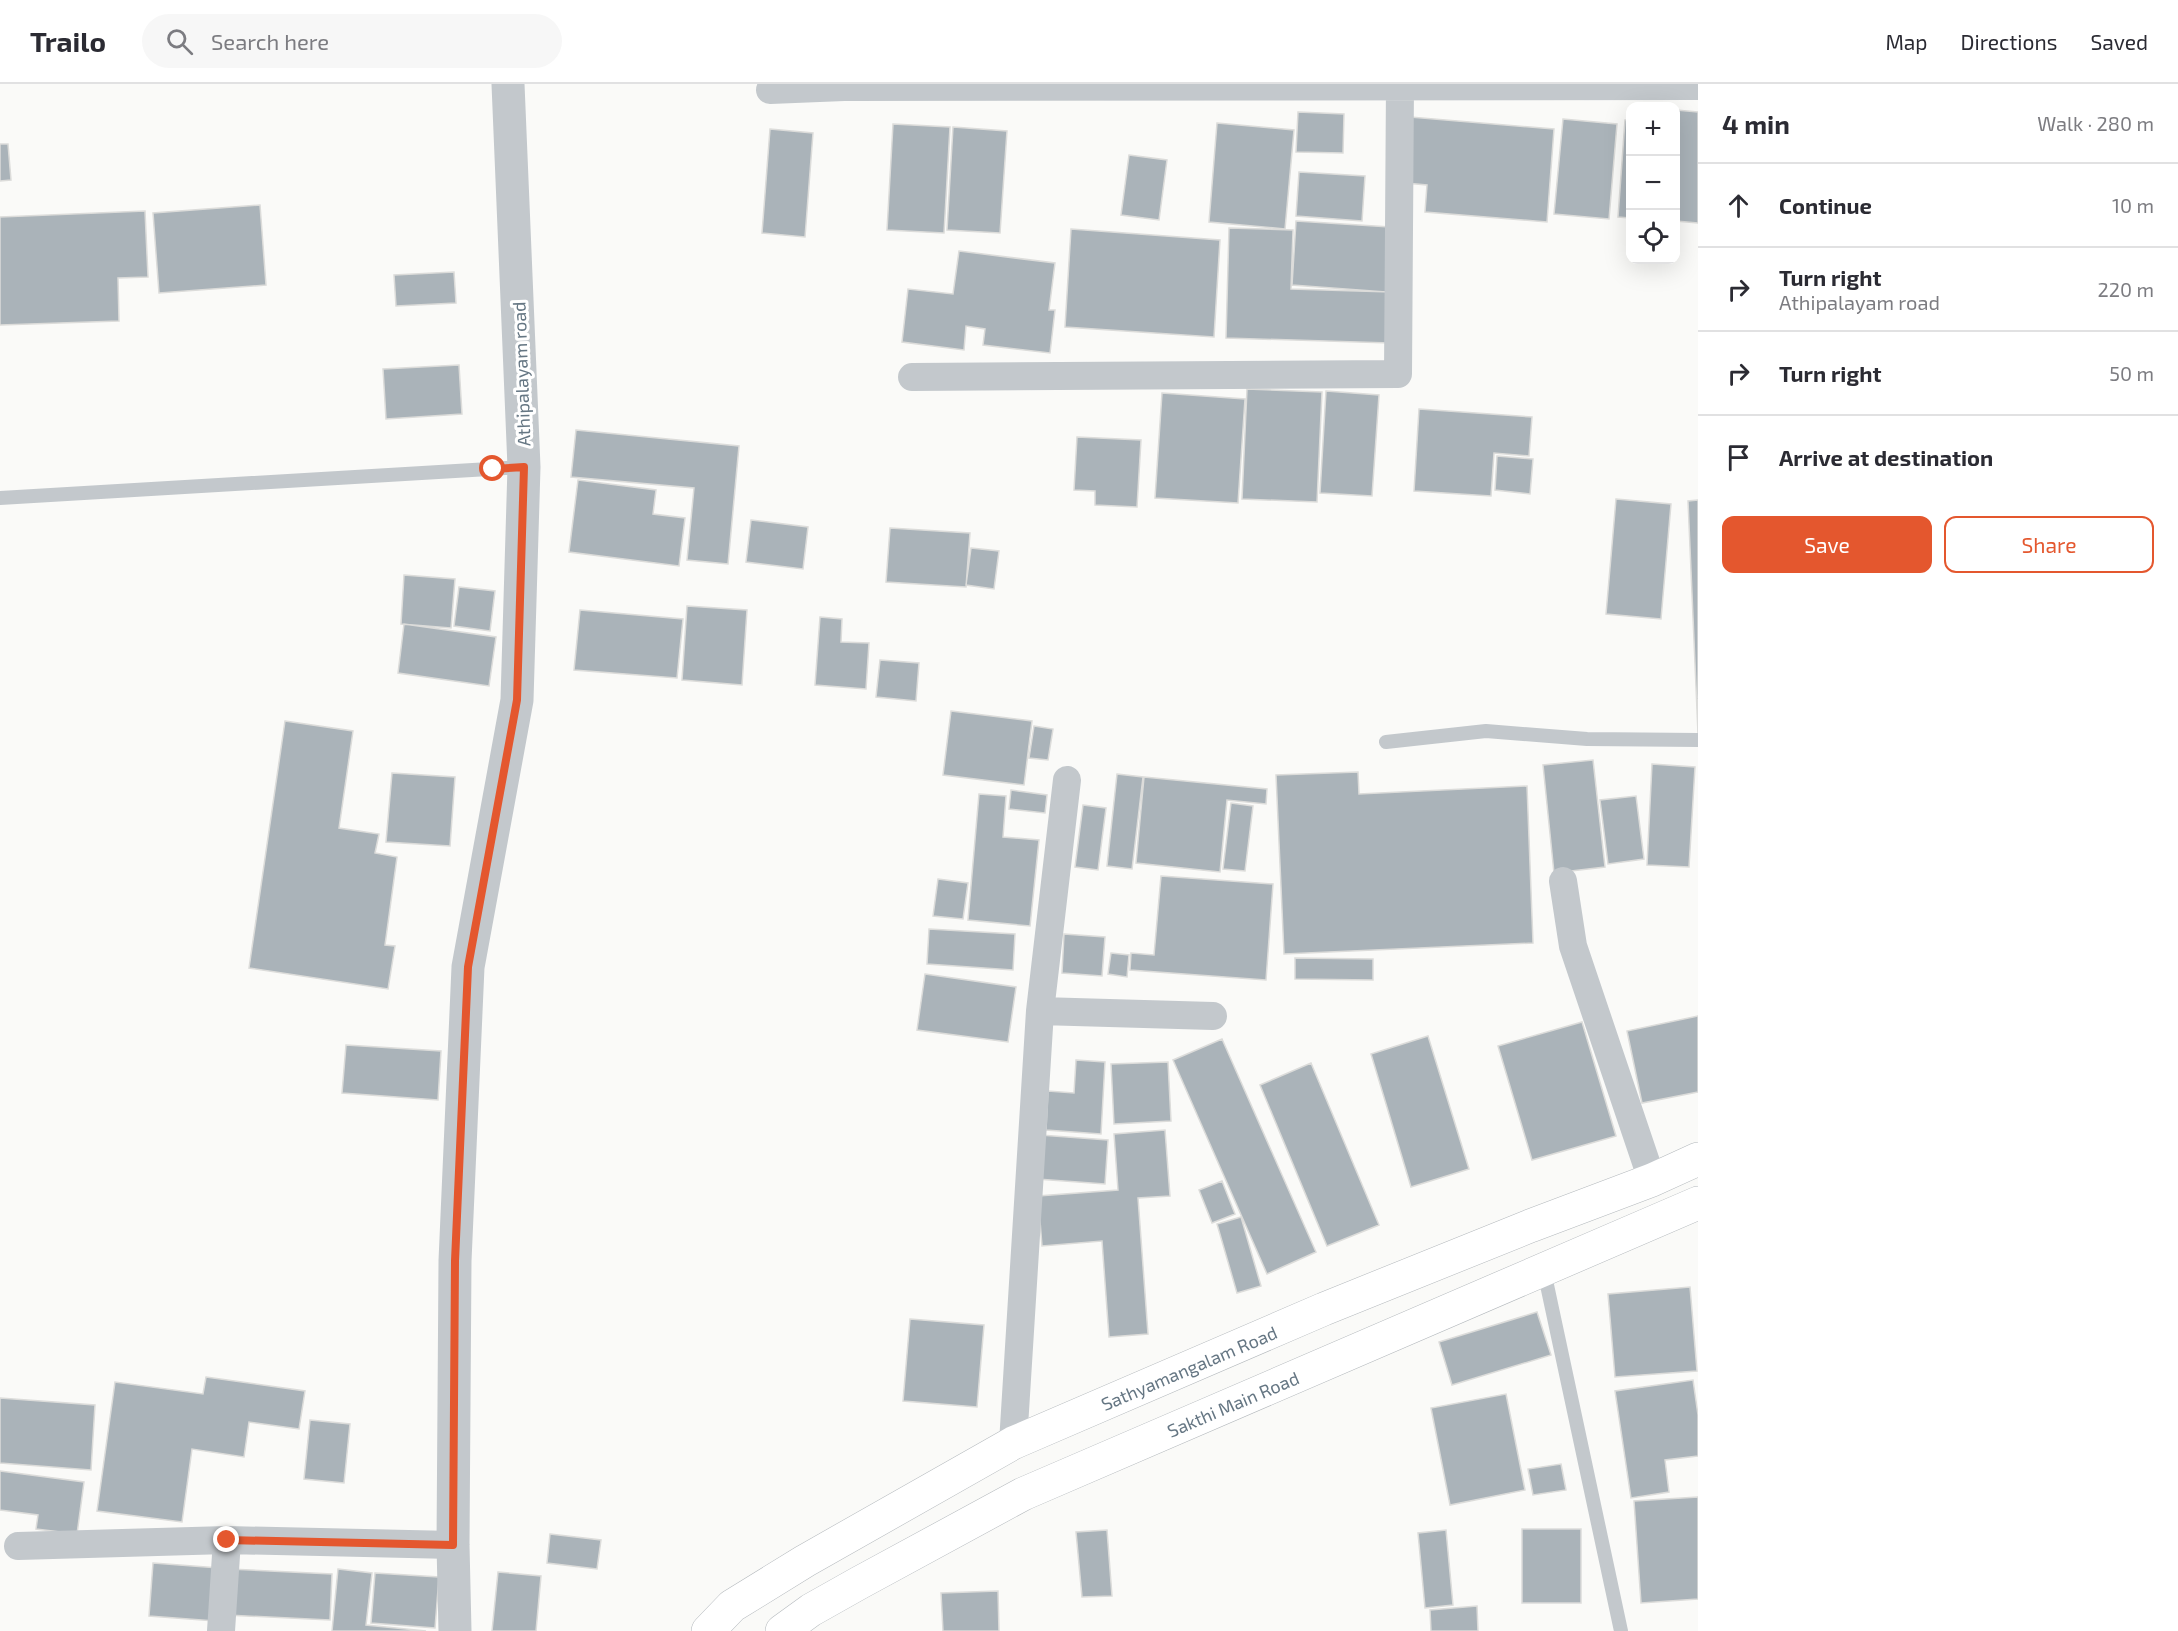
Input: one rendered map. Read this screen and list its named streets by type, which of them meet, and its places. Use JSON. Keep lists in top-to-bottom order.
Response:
{
  "streets": {
    "highway": ["Sathyamangalam Road", "Sakthi Main Road"],
    "street": ["Athipalayam road"]
  },
  "page": {
    "header": "Trailo",
    "search": "Search here",
    "nav": ["Map", "Directions", "Saved"],
    "heading": ["4 min", "Walk · 280 m"],
    "map_buttons": ["+", "−"],
    "list": [
      ["Continue", "10 m"],
      ["Turn right", "Athipalayam road", "220 m"],
      ["Turn right", "50 m"],
      "Arrive at destination"
    ],
    "buttons": ["Save", "Share"]
  }
}
